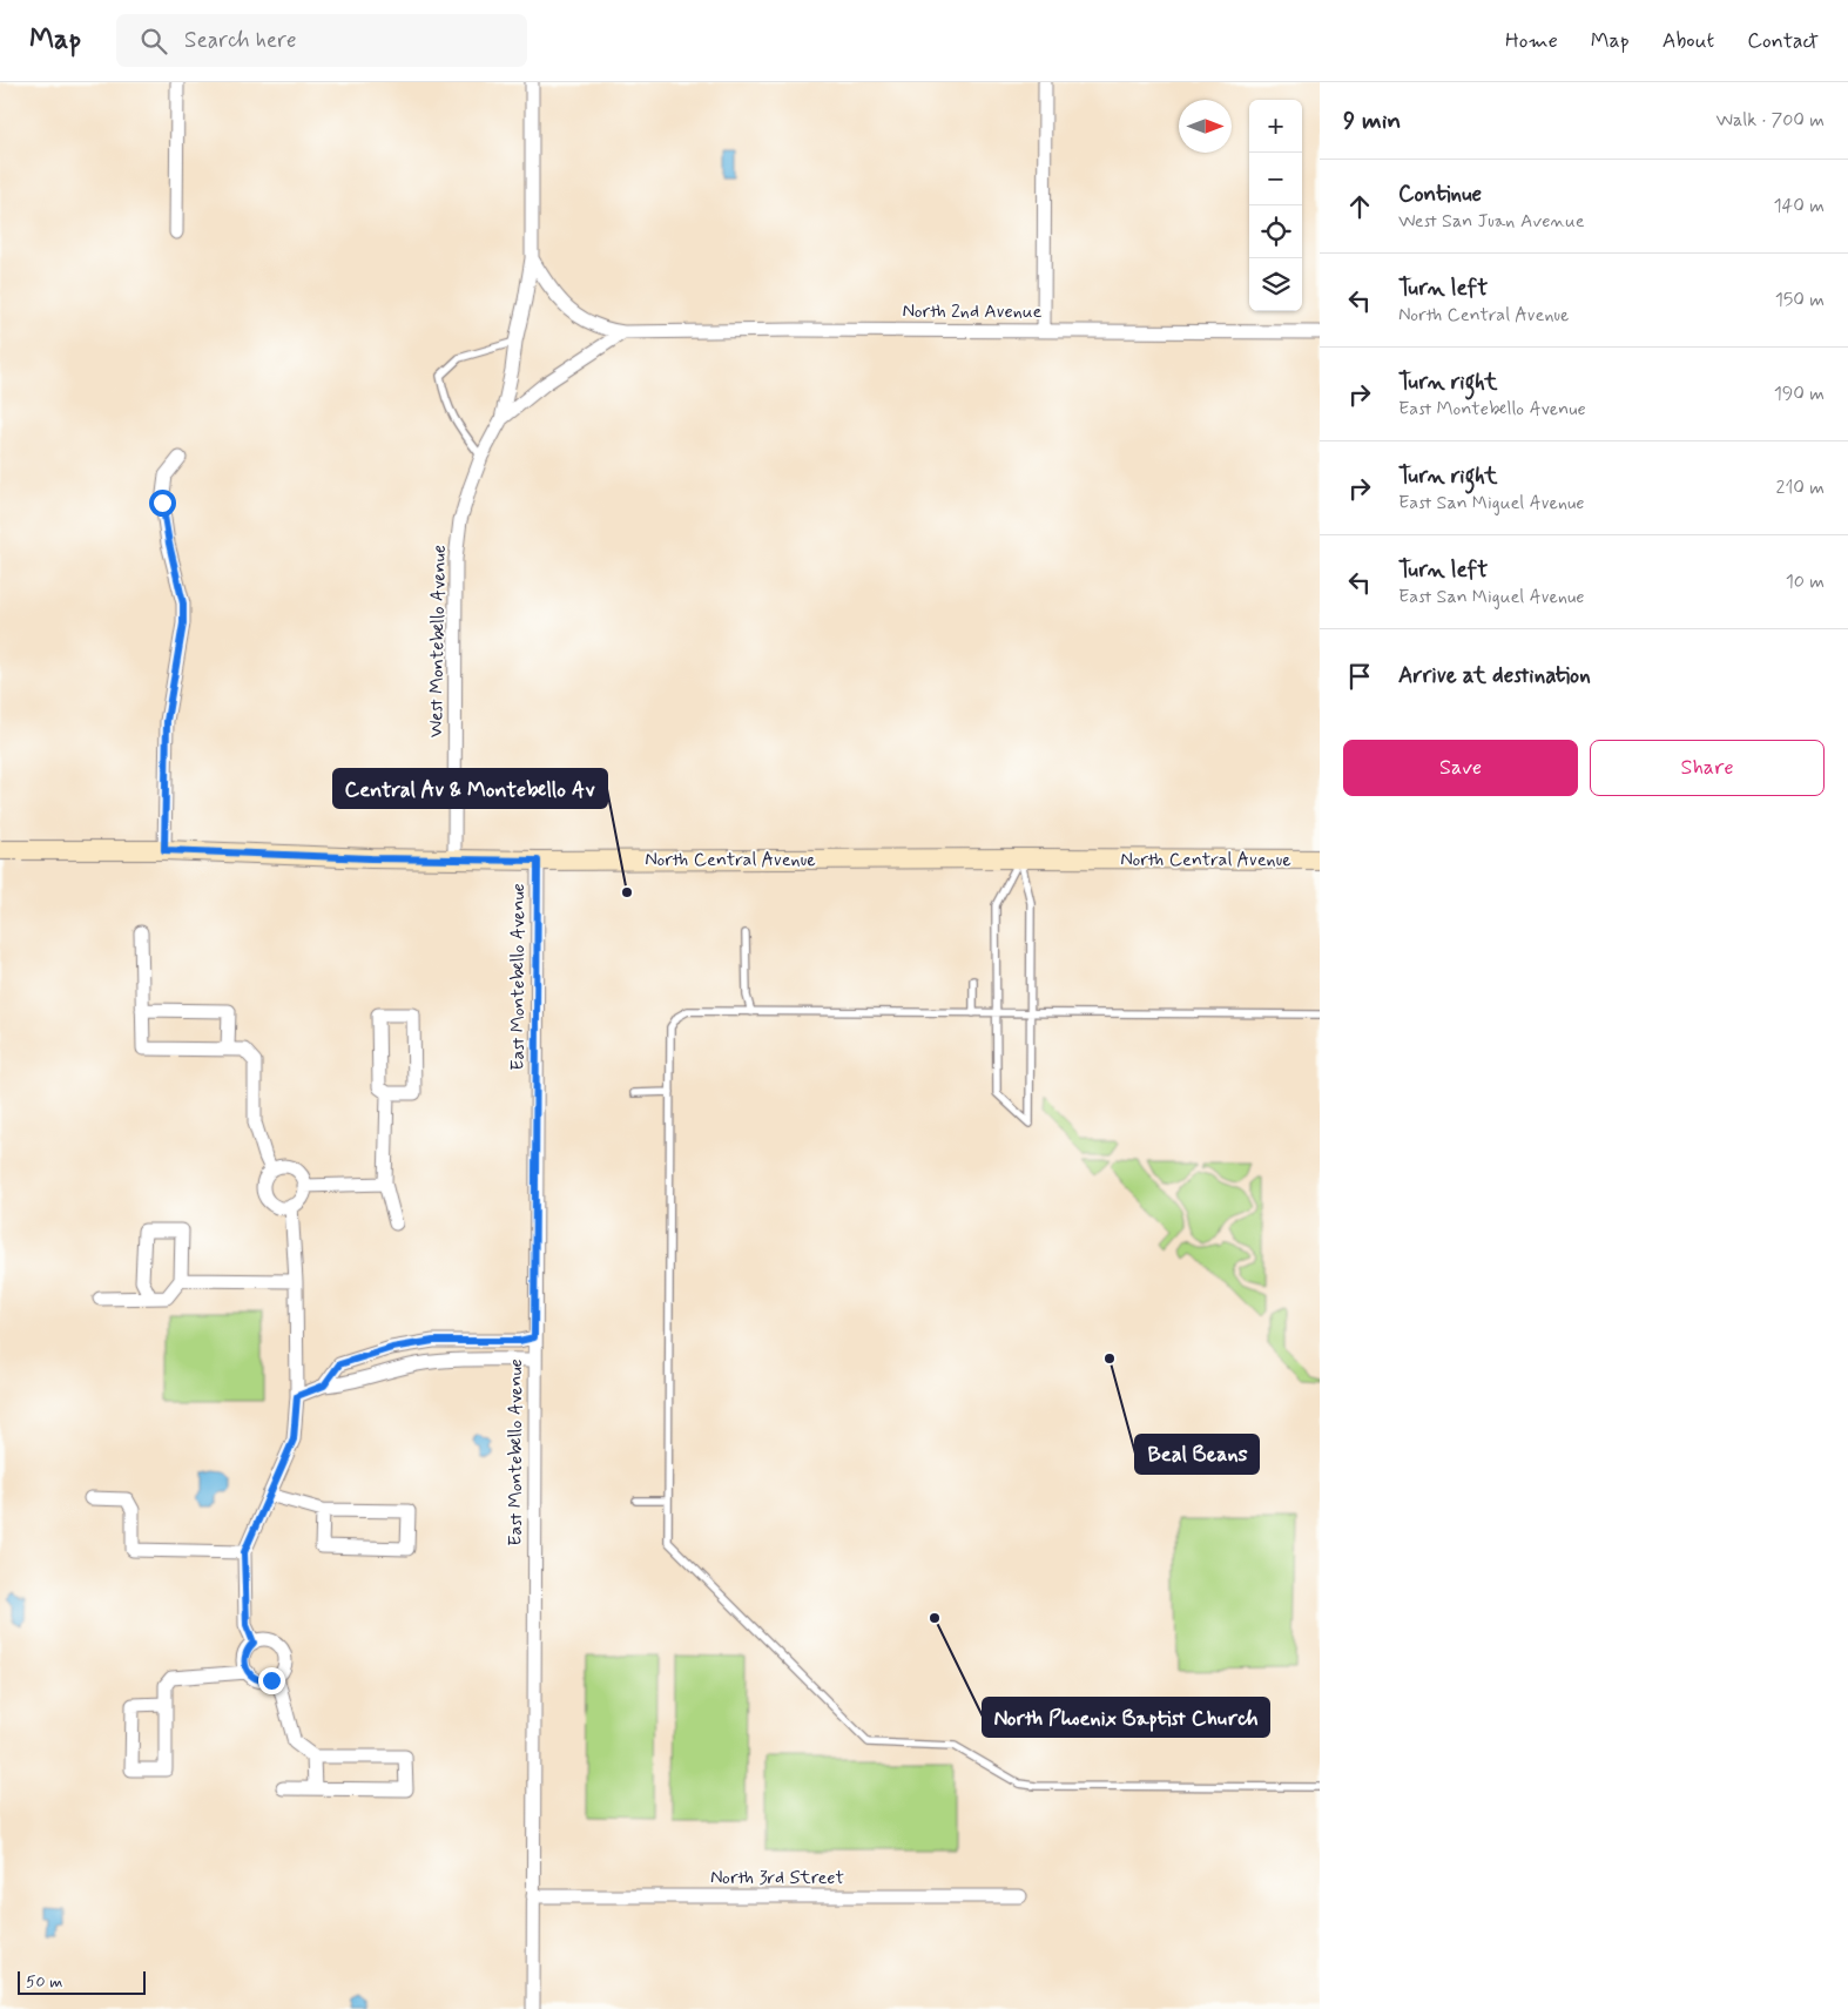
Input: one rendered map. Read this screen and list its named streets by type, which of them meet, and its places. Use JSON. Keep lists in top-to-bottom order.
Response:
{
  "streets": {
    "main road": ["North Central Avenue"],
    "street": [
      "North 2nd Avenue",
      "West Montebello Avenue",
      "East Montebello Avenue",
      "North 3rd Street"
    ]
  },
  "crossings": [
    ["North 2nd Avenue", "West Montebello Avenue"],
    ["West Montebello Avenue", "North Central Avenue"],
    ["North Central Avenue", "East Montebello Avenue"],
    ["East Montebello Avenue", "North 3rd Street"]
  ],
  "places": ["Central Av & Montebello Av", "Beal Beans", "North Phoenix Baptist Church"],
  "scale_bar": "50 m",
  "north": "right",
  "page": {
    "header": "Map",
    "search": "Search here",
    "nav": [
      "Home",
      "Map",
      "About",
      "Contact"
    ],
    "heading": ["9 min", "Walk · 700 m"],
    "map_buttons": ["+", "−"],
    "list": [
      ["Continue", "West San Juan Avenue", "140 m"],
      ["Turn left", "North Central Avenue", "150 m"],
      ["Turn right", "East Montebello Avenue", "190 m"],
      ["Turn right", "East San Miguel Avenue", "210 m"],
      ["Turn left", "East San Miguel Avenue", "10 m"],
      "Arrive at destination"
    ],
    "buttons": ["Save", "Share"],
    "scale": "50 m"
  }
}
